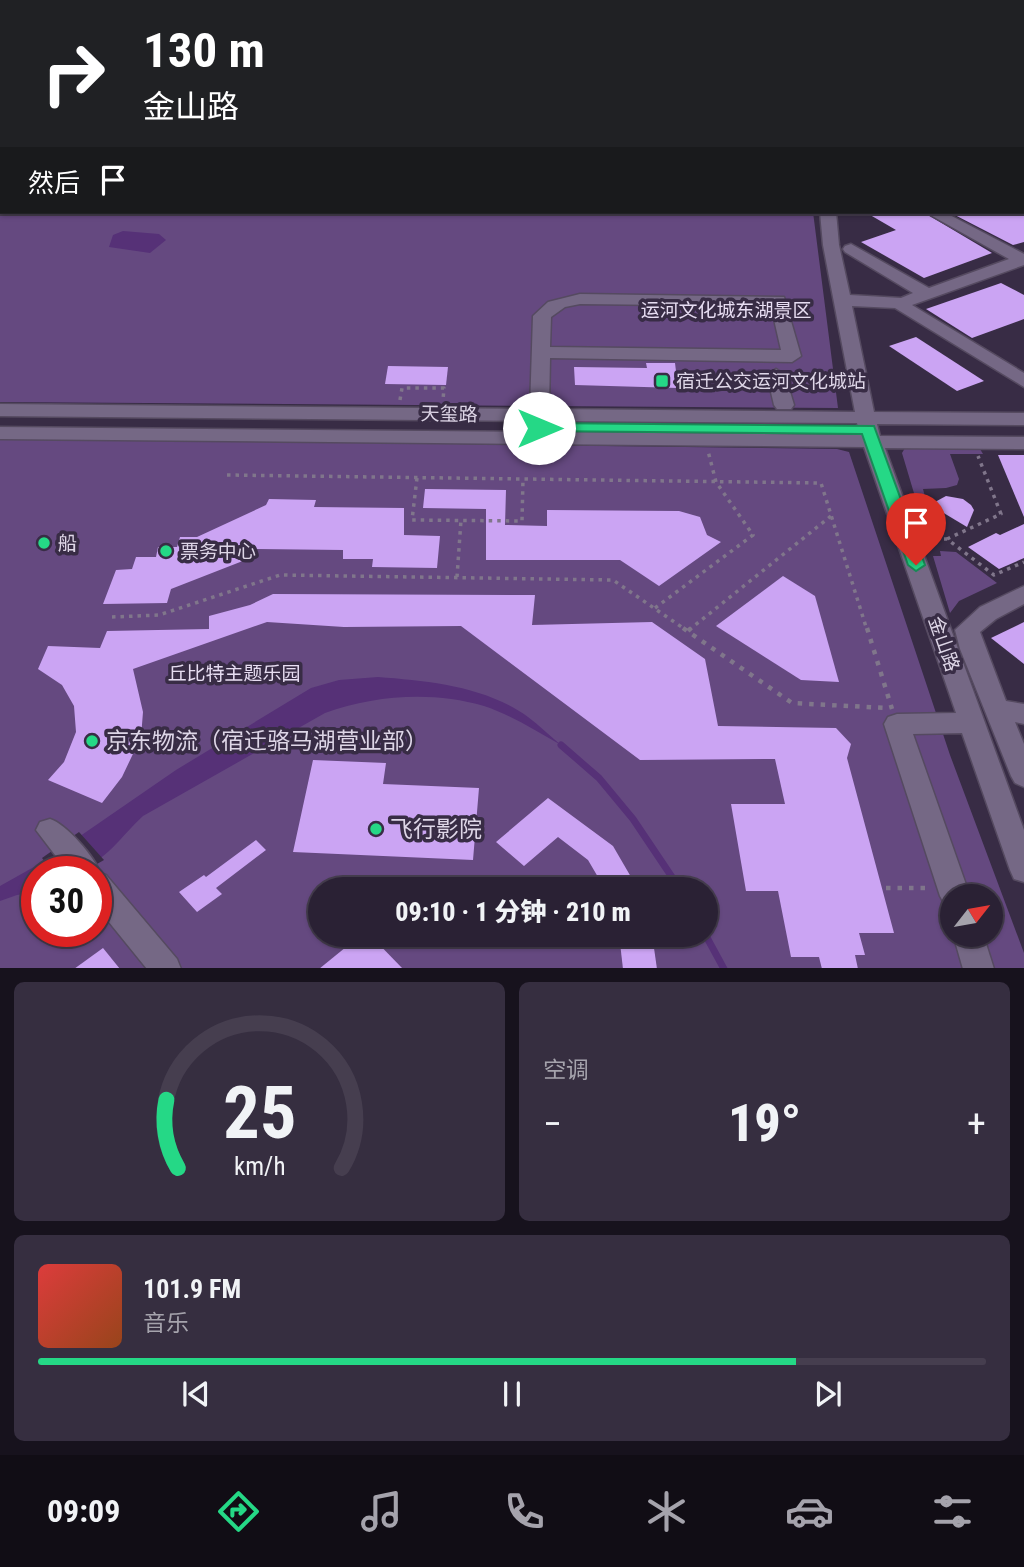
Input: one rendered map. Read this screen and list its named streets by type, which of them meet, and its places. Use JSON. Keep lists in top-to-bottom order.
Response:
{
  "streets": {
    "street": ["天玺路", "金山路"]
  },
  "crossings": [
    ["天玺路", "金山路"]
  ],
  "parks": ["运河文化城东湖景区", "丘比特主题乐园"],
  "places": {
    "transit": ["宿迁公交运河文化城站"],
    "other": [
      "船",
      "票务中心",
      "京东物流（宿迁骆马湖营业部）",
      "飞行影院"
    ]
  },
  "north": "top right",
  "page": {
    "turn": ["130 m", "金山路"],
    "then": "然后",
    "limit": "30",
    "trip": "09:10 · 1 分钟 · 210 m",
    "tile": "空调",
    "heat": ["−", "19°", "+"],
    "song": ["101.9 FM", "音乐"],
    "tabs": "09:09",
    "gauge": ["25", "km/h"]
  }
}
